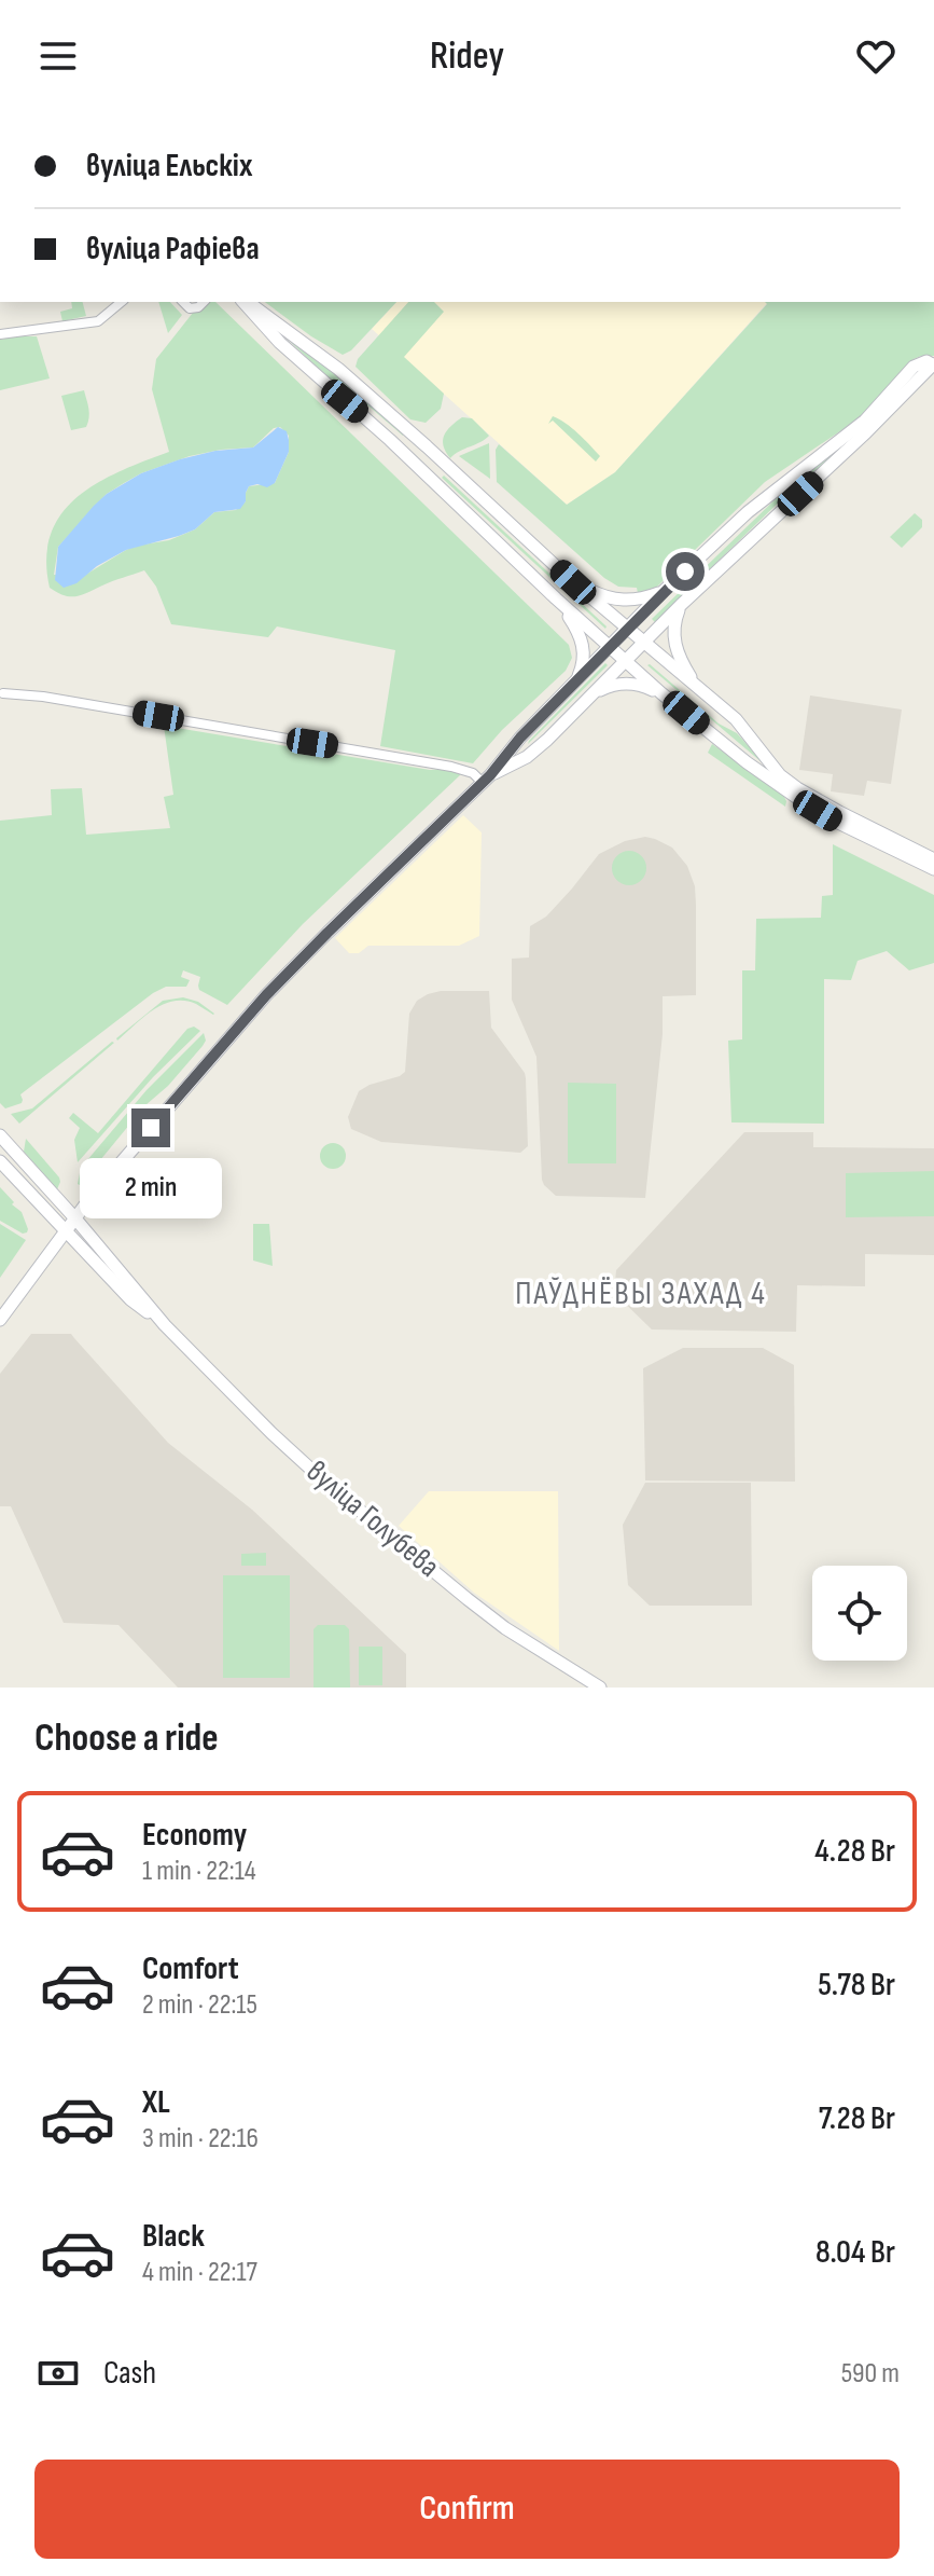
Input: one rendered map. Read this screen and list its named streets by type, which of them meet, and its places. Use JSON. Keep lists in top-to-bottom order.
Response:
{
  "streets": {
    "main road": ["вуліца Голубева"]
  },
  "districts": ["ПАЎДНЁВЫ ЗАХАД 4"],
  "page": {
    "header": "Ridey",
    "banner": ["вуліца Ельскіх", "вуліца Рафіева"],
    "bubble": "2 min",
    "heading": "Choose a ride",
    "list": [
      {
        "name": "Economy",
        "note": "1 min · 22:14",
        "value": "4.28 Br"
      },
      {
        "name": "Comfort",
        "note": "2 min · 22:15",
        "value": "5.78 Br"
      },
      {
        "name": "XL",
        "note": "3 min · 22:16",
        "value": "7.28 Br"
      },
      {
        "name": "Black",
        "note": "4 min · 22:17",
        "value": "8.04 Br"
      }
    ],
    "pay": ["Cash", "590 m"],
    "buttons": "Confirm"
  }
}
